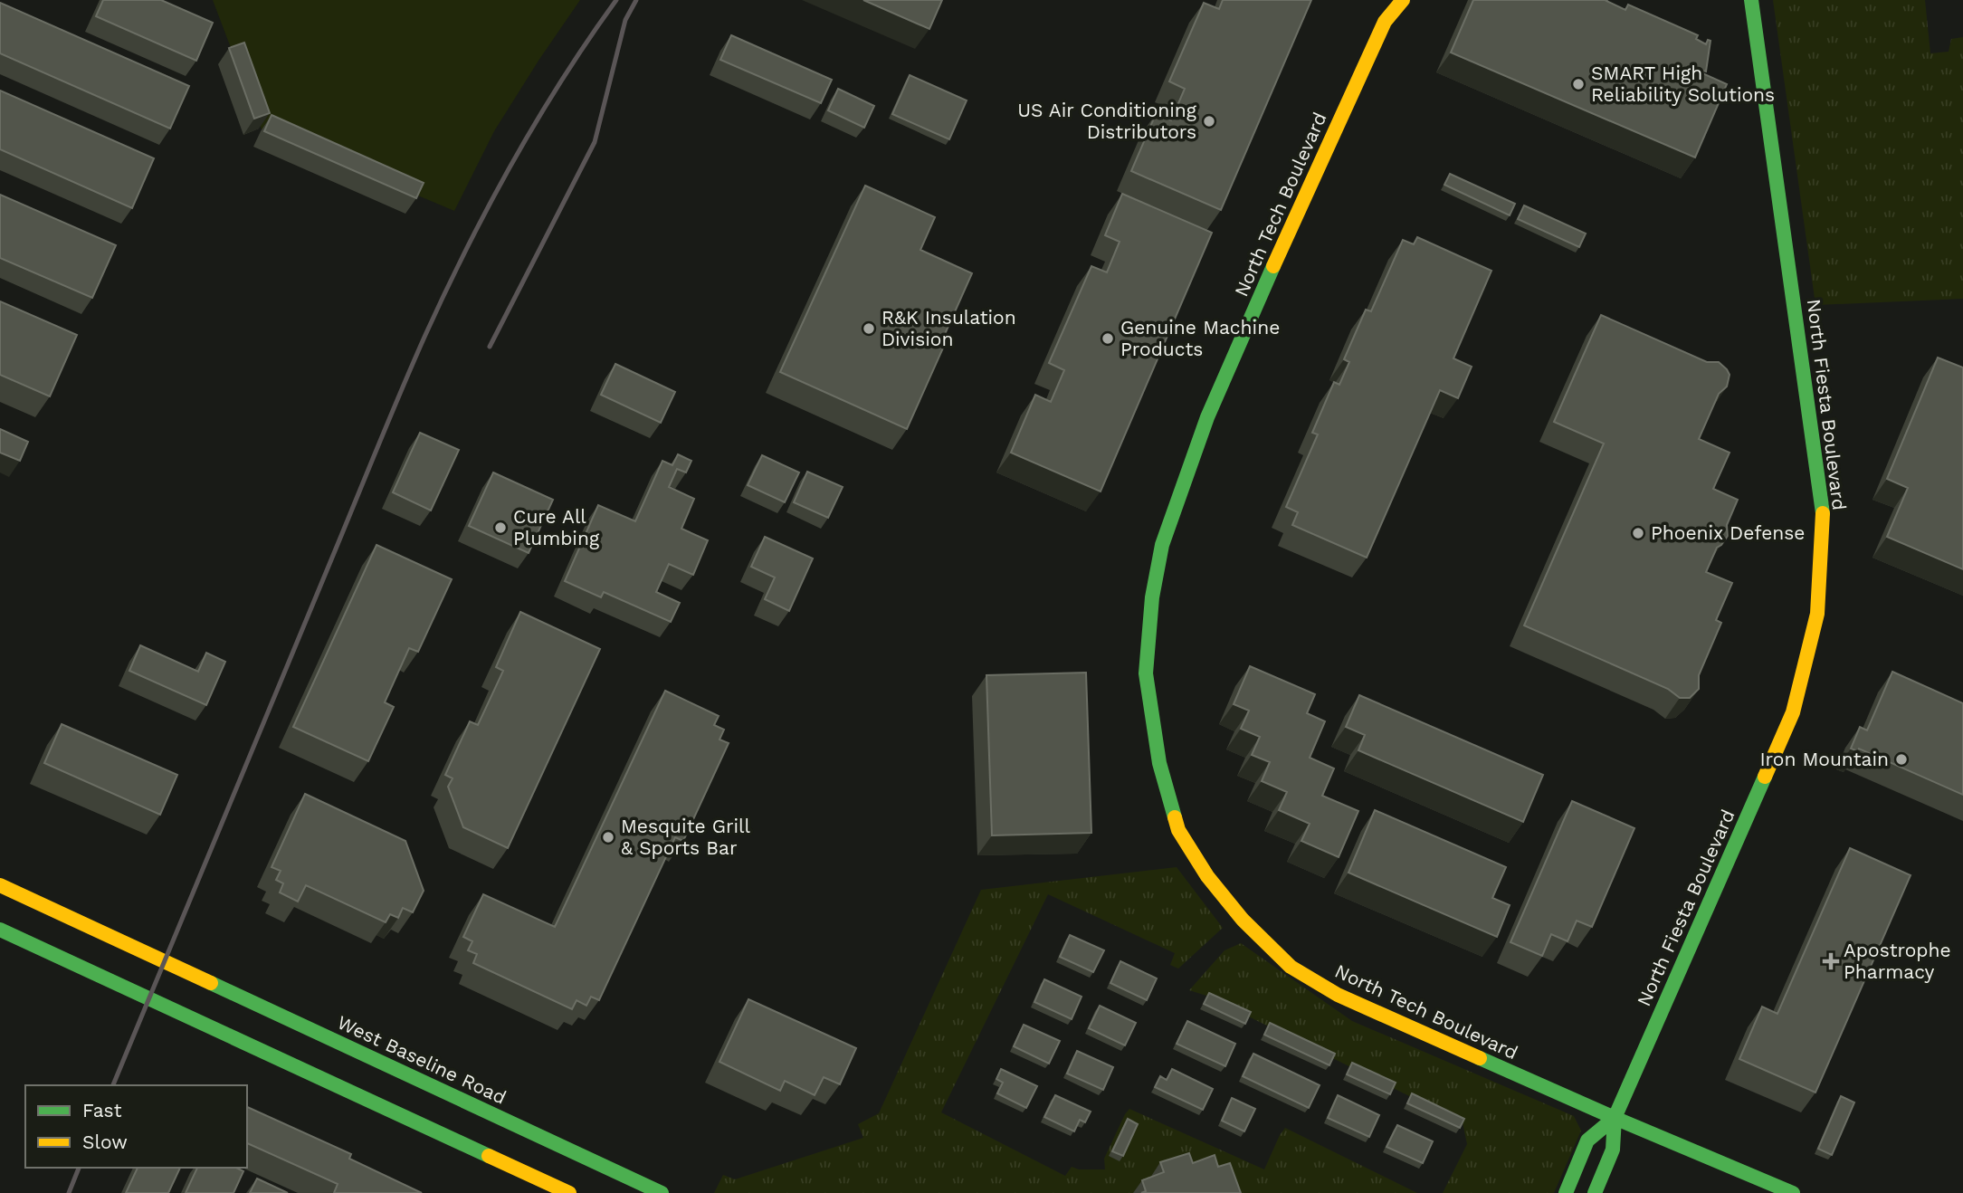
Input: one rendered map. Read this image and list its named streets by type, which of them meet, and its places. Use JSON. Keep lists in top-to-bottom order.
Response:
{
  "streets": {
    "street": ["North Tech Boulevard", "North Fiesta Boulevard", "West Baseline Road"]
  },
  "crossings": [
    ["North Tech Boulevard", "North Fiesta Boulevard"]
  ],
  "places": {
    "other": [
      "SMART High Reliability Solutions",
      "US Air Conditioning Distributors",
      "R&K Insulation Division",
      "Genuine Machine Products",
      "Cure All Plumbing",
      "Phoenix Defense",
      "Iron Mountain",
      "Mesquite Grill & Sports Bar"
    ],
    "health": ["Apostrophe Pharmacy"]
  },
  "legend": ["Fast", "Slow"]
}
